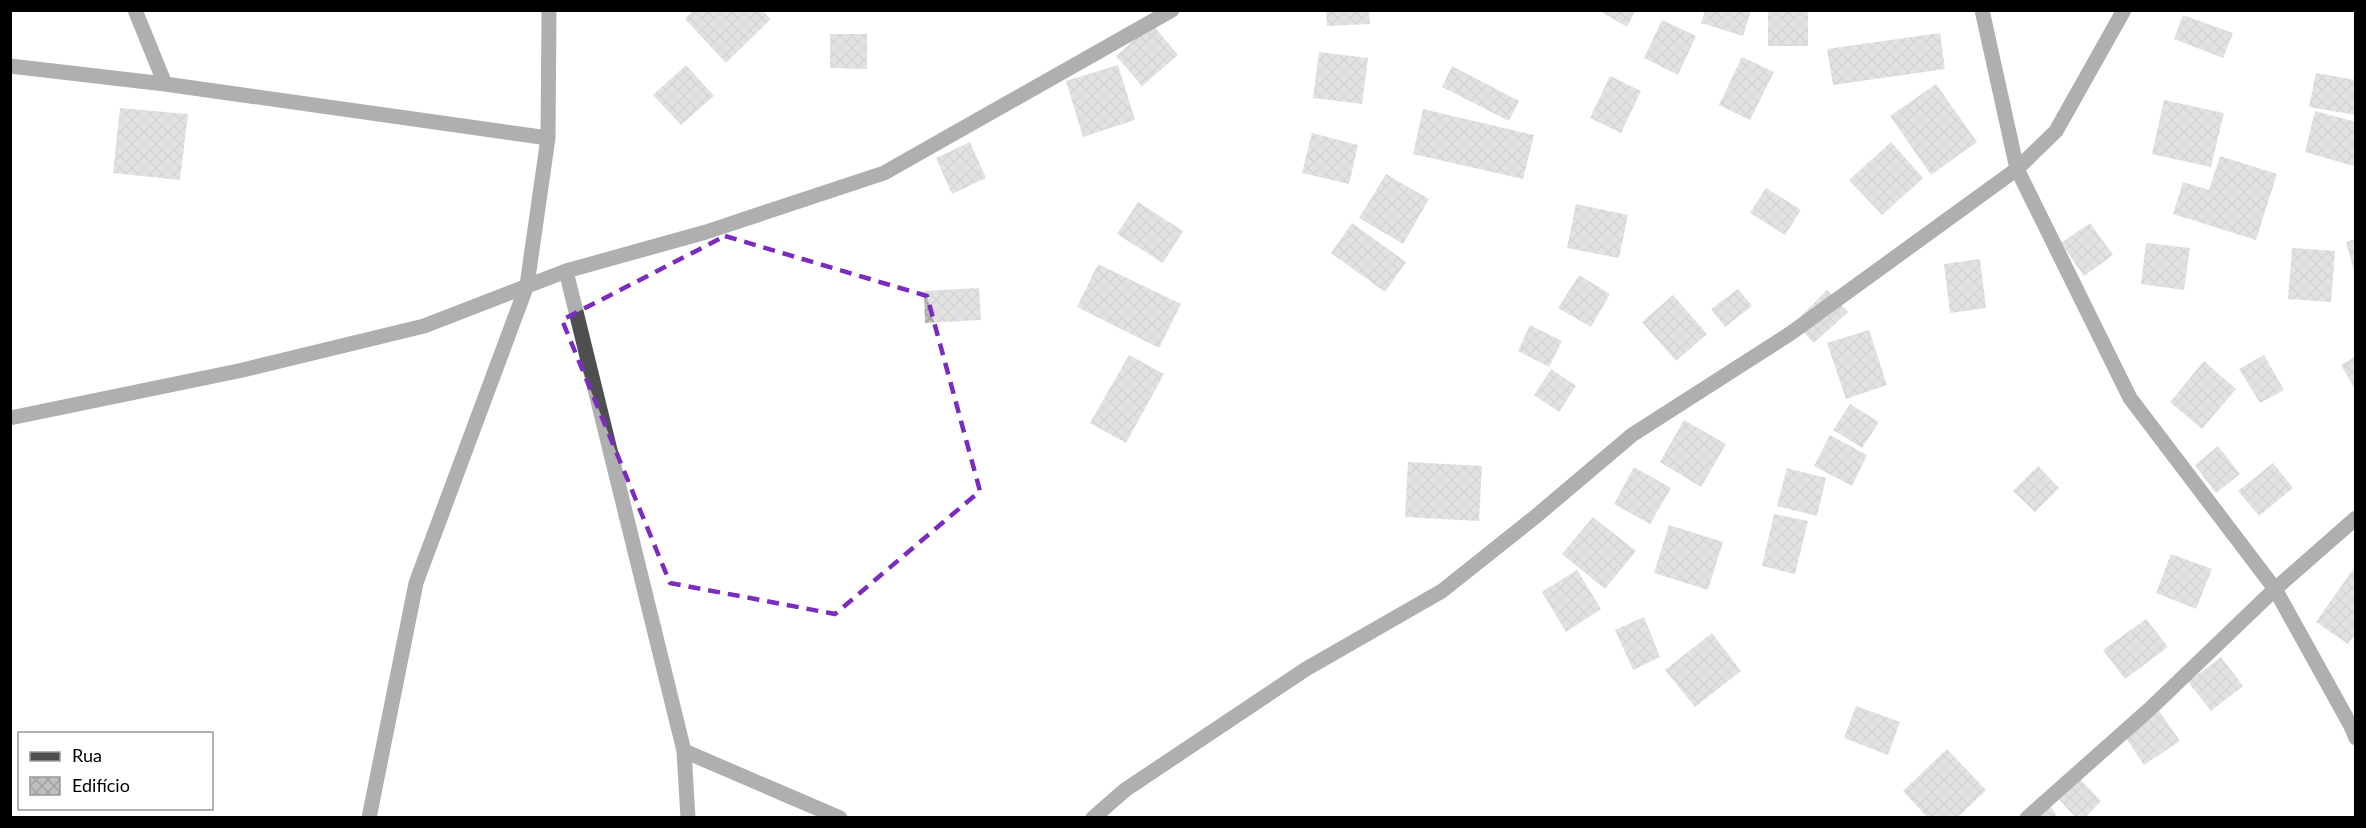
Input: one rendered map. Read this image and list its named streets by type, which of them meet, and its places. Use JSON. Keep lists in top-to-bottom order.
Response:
{
  "legend": ["Rua", "Edifício"]
}
